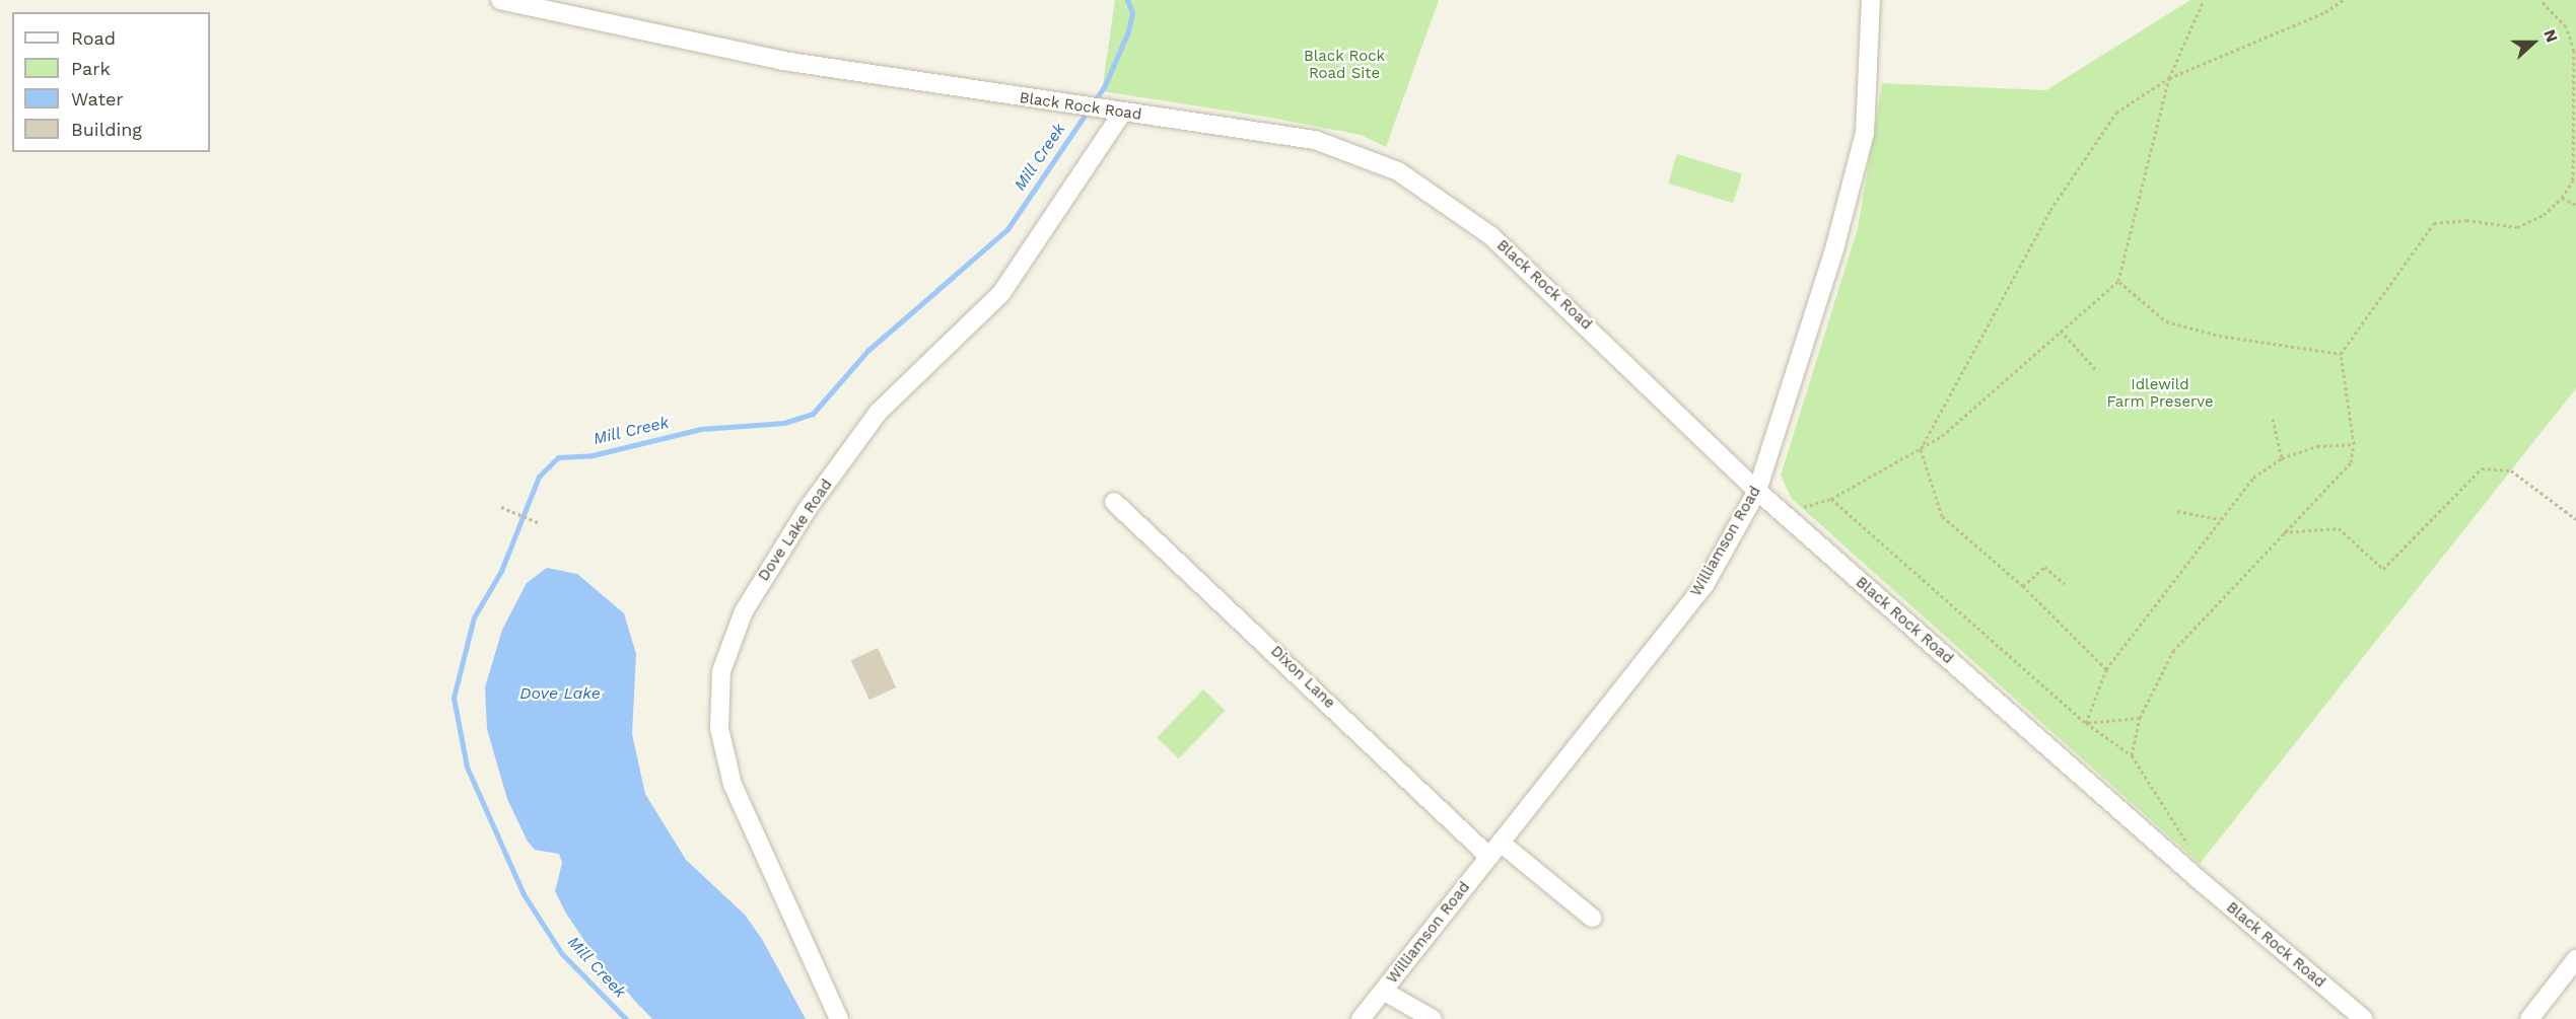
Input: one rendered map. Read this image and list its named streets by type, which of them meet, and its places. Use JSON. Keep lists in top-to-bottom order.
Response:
{
  "streets": {
    "street": [
      "Black Rock Road",
      "Dove Lake Road",
      "Williamson Road",
      "Dixon Lane"
    ]
  },
  "crossings": [
    ["Black Rock Road", "Dove Lake Road"],
    ["Black Rock Road", "Williamson Road"],
    ["Williamson Road", "Dixon Lane"]
  ],
  "water": ["Mill Creek", "Dove Lake"],
  "parks": ["Black Rock Road Site", "Idlewild Farm Preserve"],
  "legend": [
    "Road",
    "Park",
    "Water",
    "Building"
  ],
  "north": "right"
}
